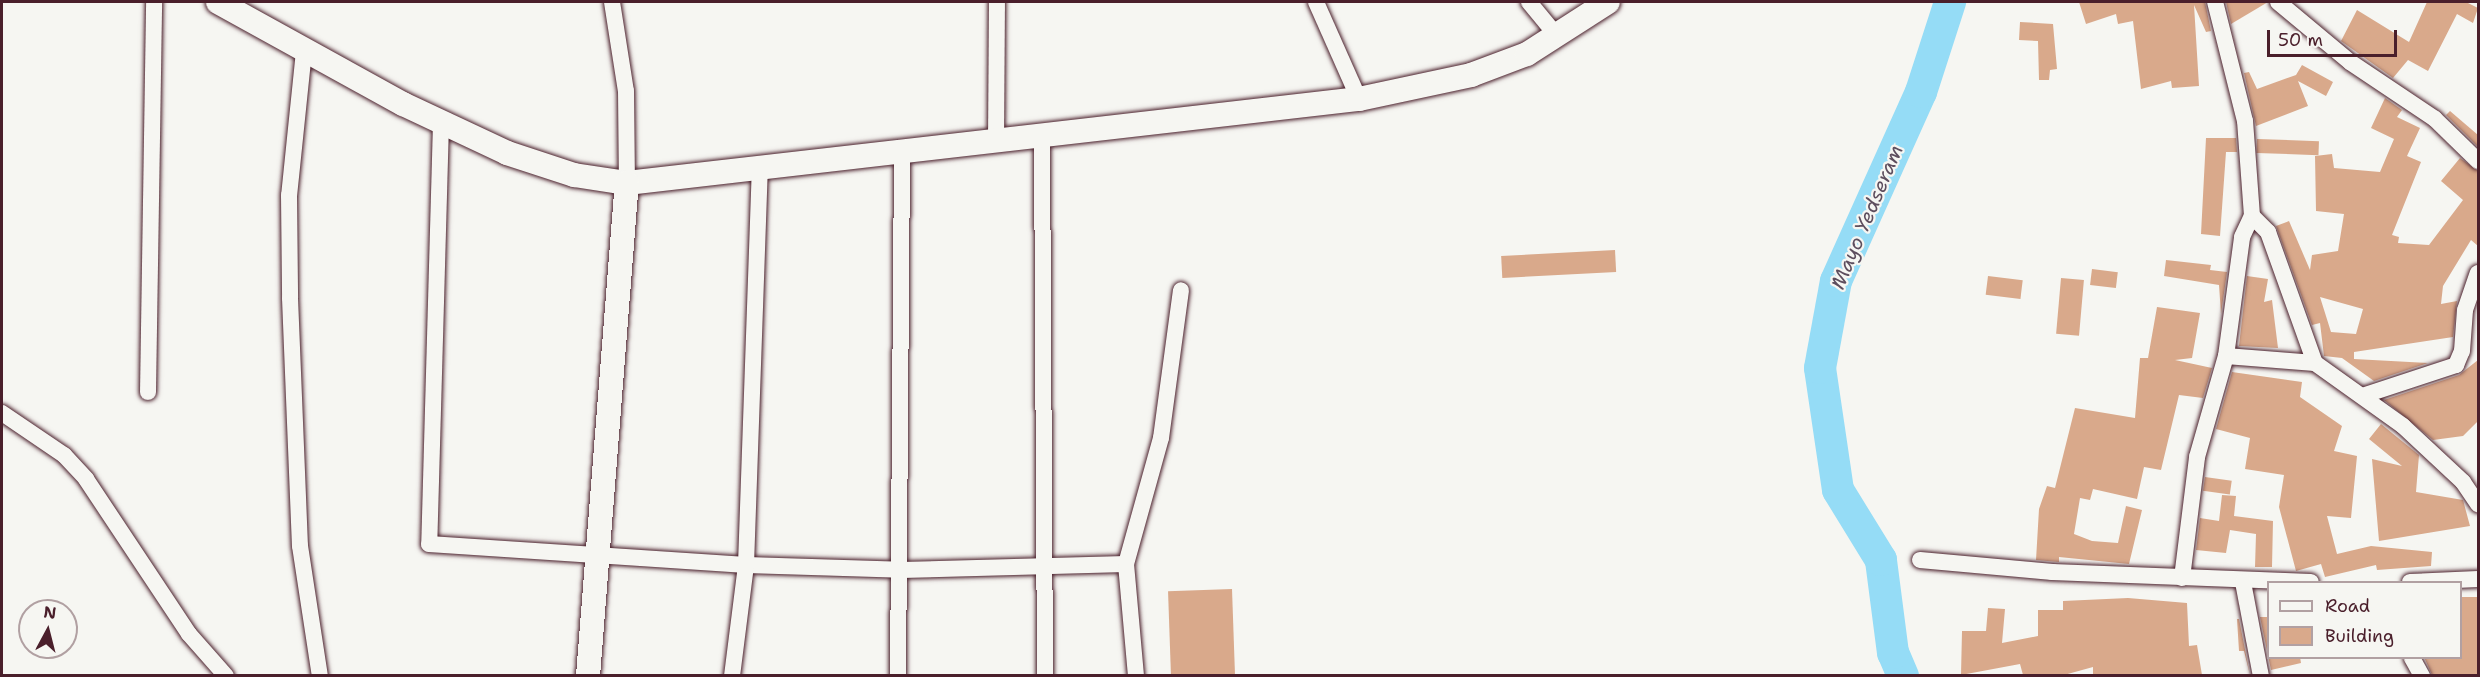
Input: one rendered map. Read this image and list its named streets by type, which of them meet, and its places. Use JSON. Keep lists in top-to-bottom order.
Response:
{
  "water": ["Mayo Yedseram"],
  "legend": ["Road", "Building"],
  "scale_bar": "50 m",
  "north": "top"
}
